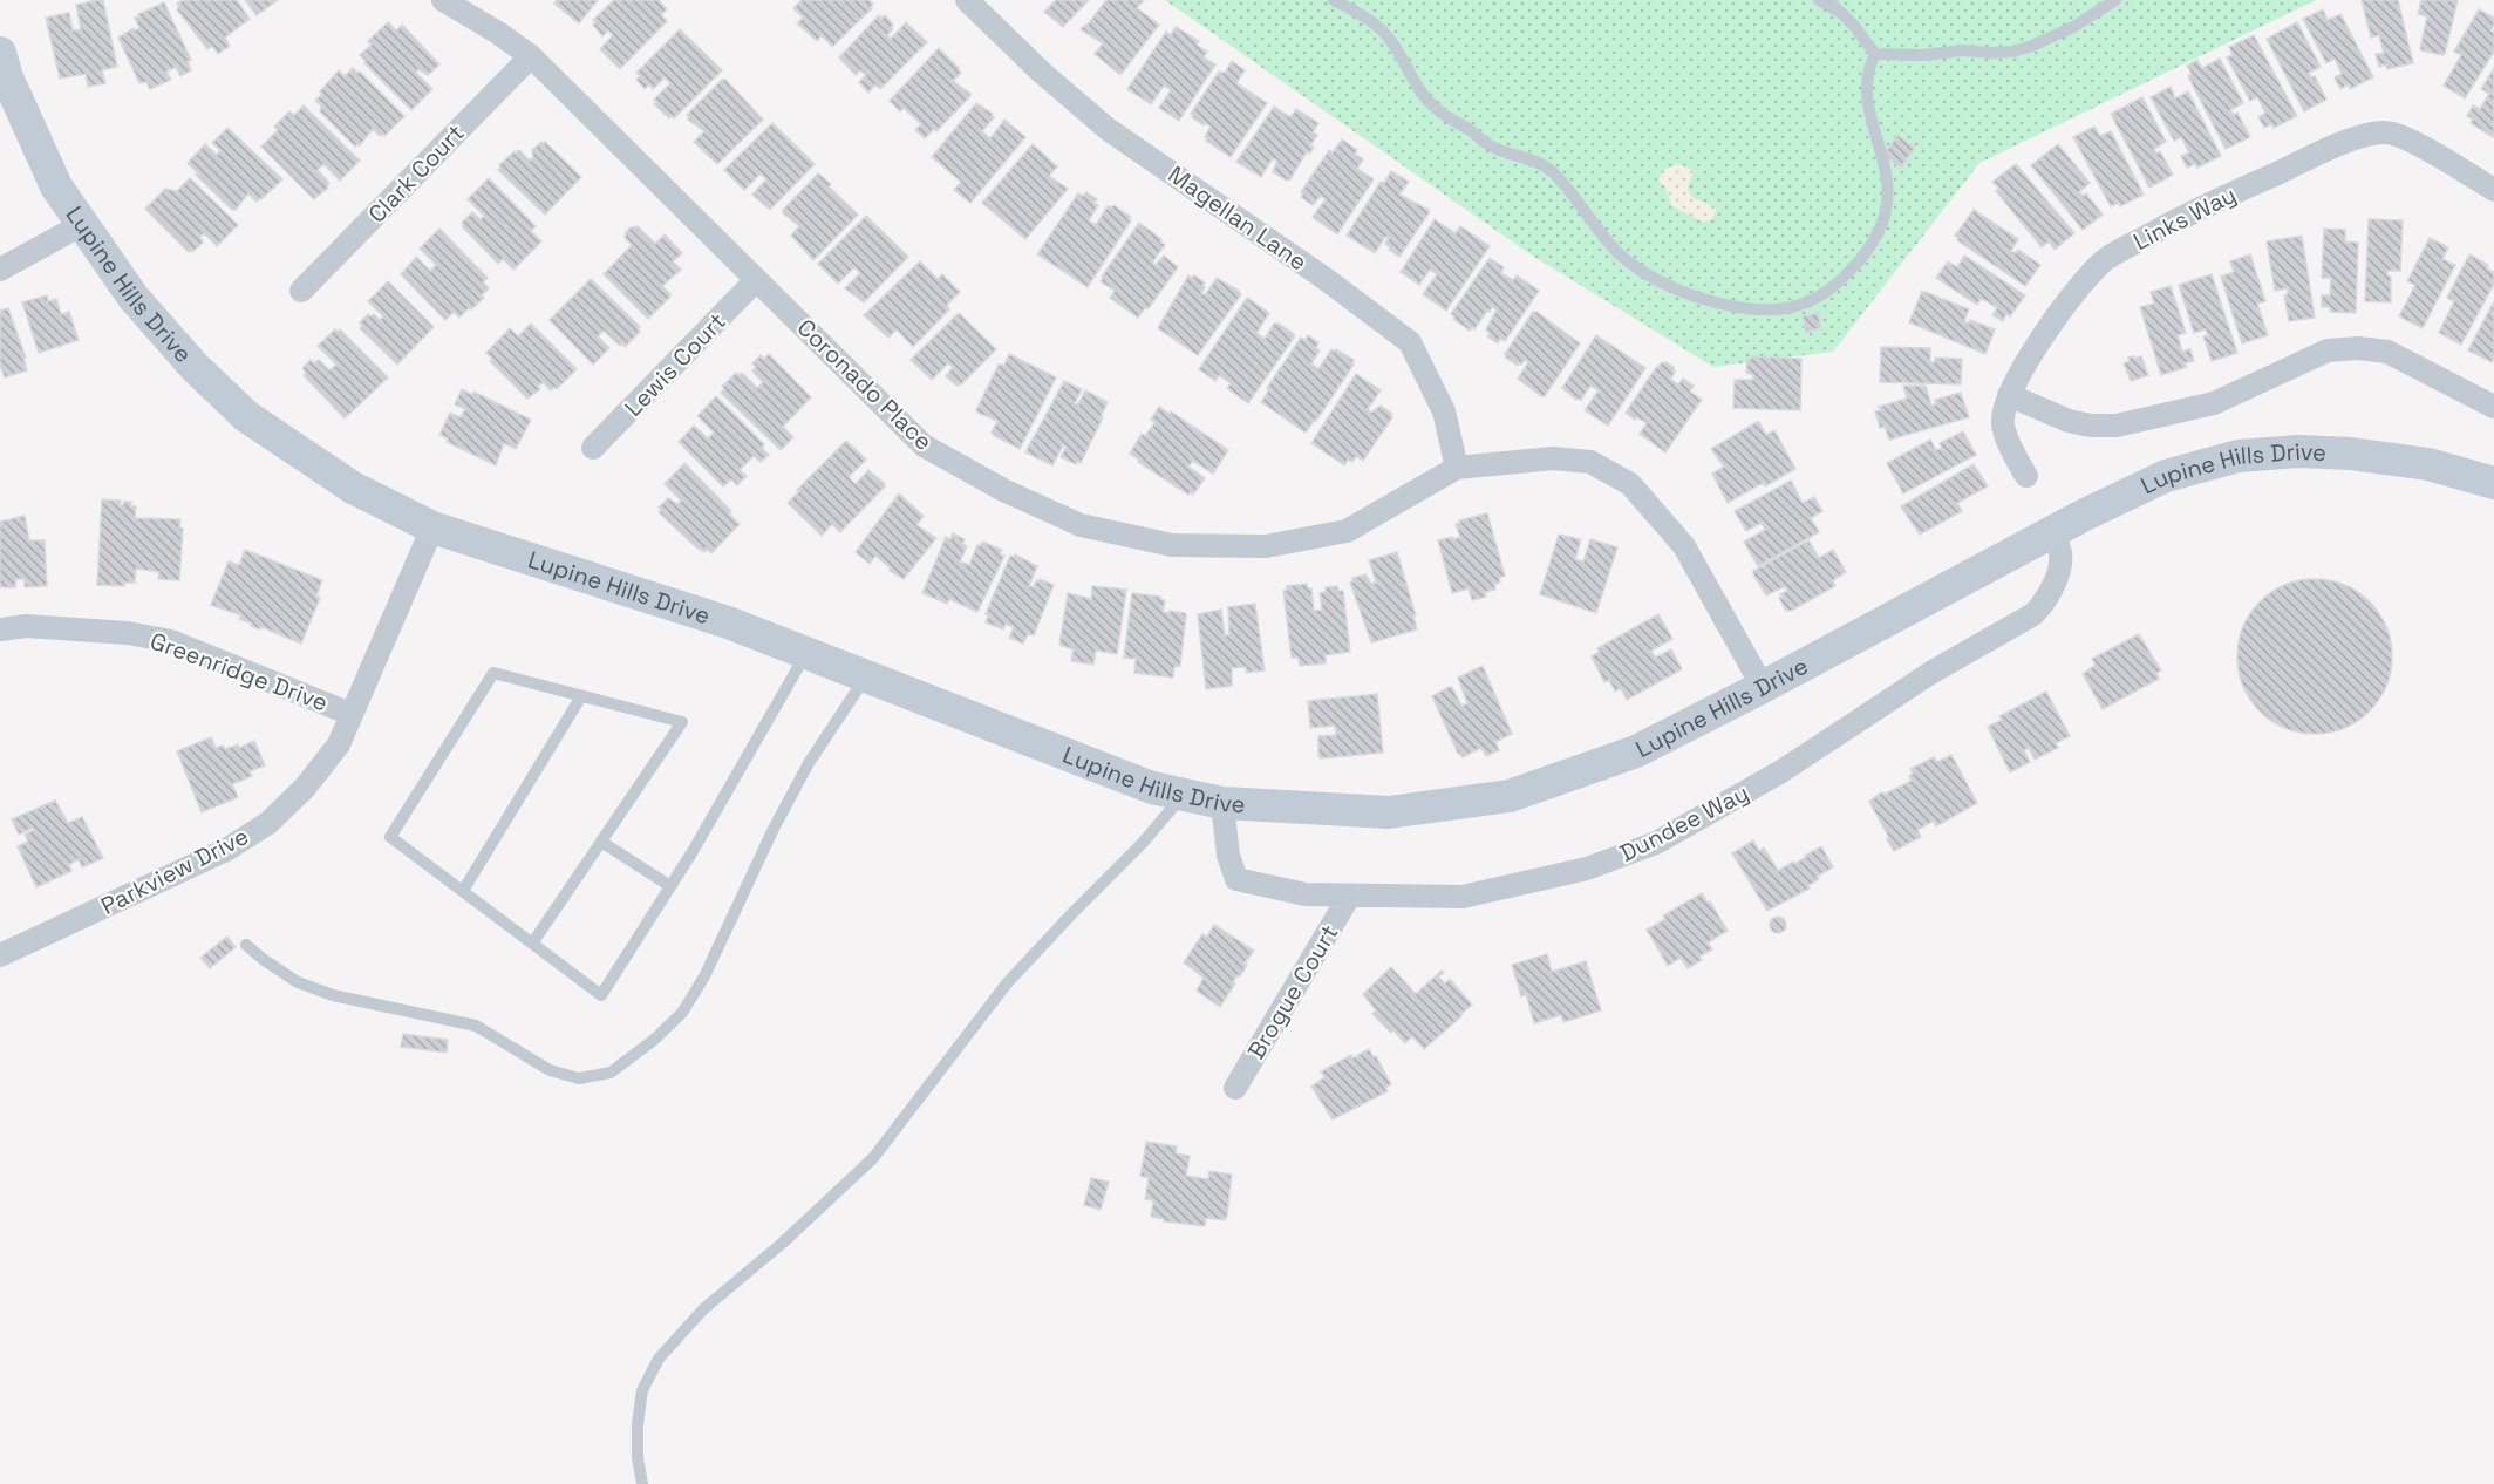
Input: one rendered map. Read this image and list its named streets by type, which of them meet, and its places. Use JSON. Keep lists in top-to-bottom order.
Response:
{
  "streets": {
    "street": [
      "Clark Court",
      "Magellan Lane",
      "Links Way",
      "Lupine Hills Drive",
      "Lewis Court",
      "Coronado Place",
      "Greenridge Drive",
      "Dundee Way",
      "Parkview Drive",
      "Brogue Court"
    ]
  },
  "crossings": [
    ["Clark Court", "Coronado Place"],
    ["Magellan Lane", "Coronado Place"],
    ["Lupine Hills Drive", "Coronado Place"],
    ["Lupine Hills Drive", "Dundee Way"],
    ["Lupine Hills Drive", "Parkview Drive"],
    ["Lewis Court", "Coronado Place"],
    ["Greenridge Drive", "Parkview Drive"],
    ["Dundee Way", "Brogue Court"]
  ]
}
